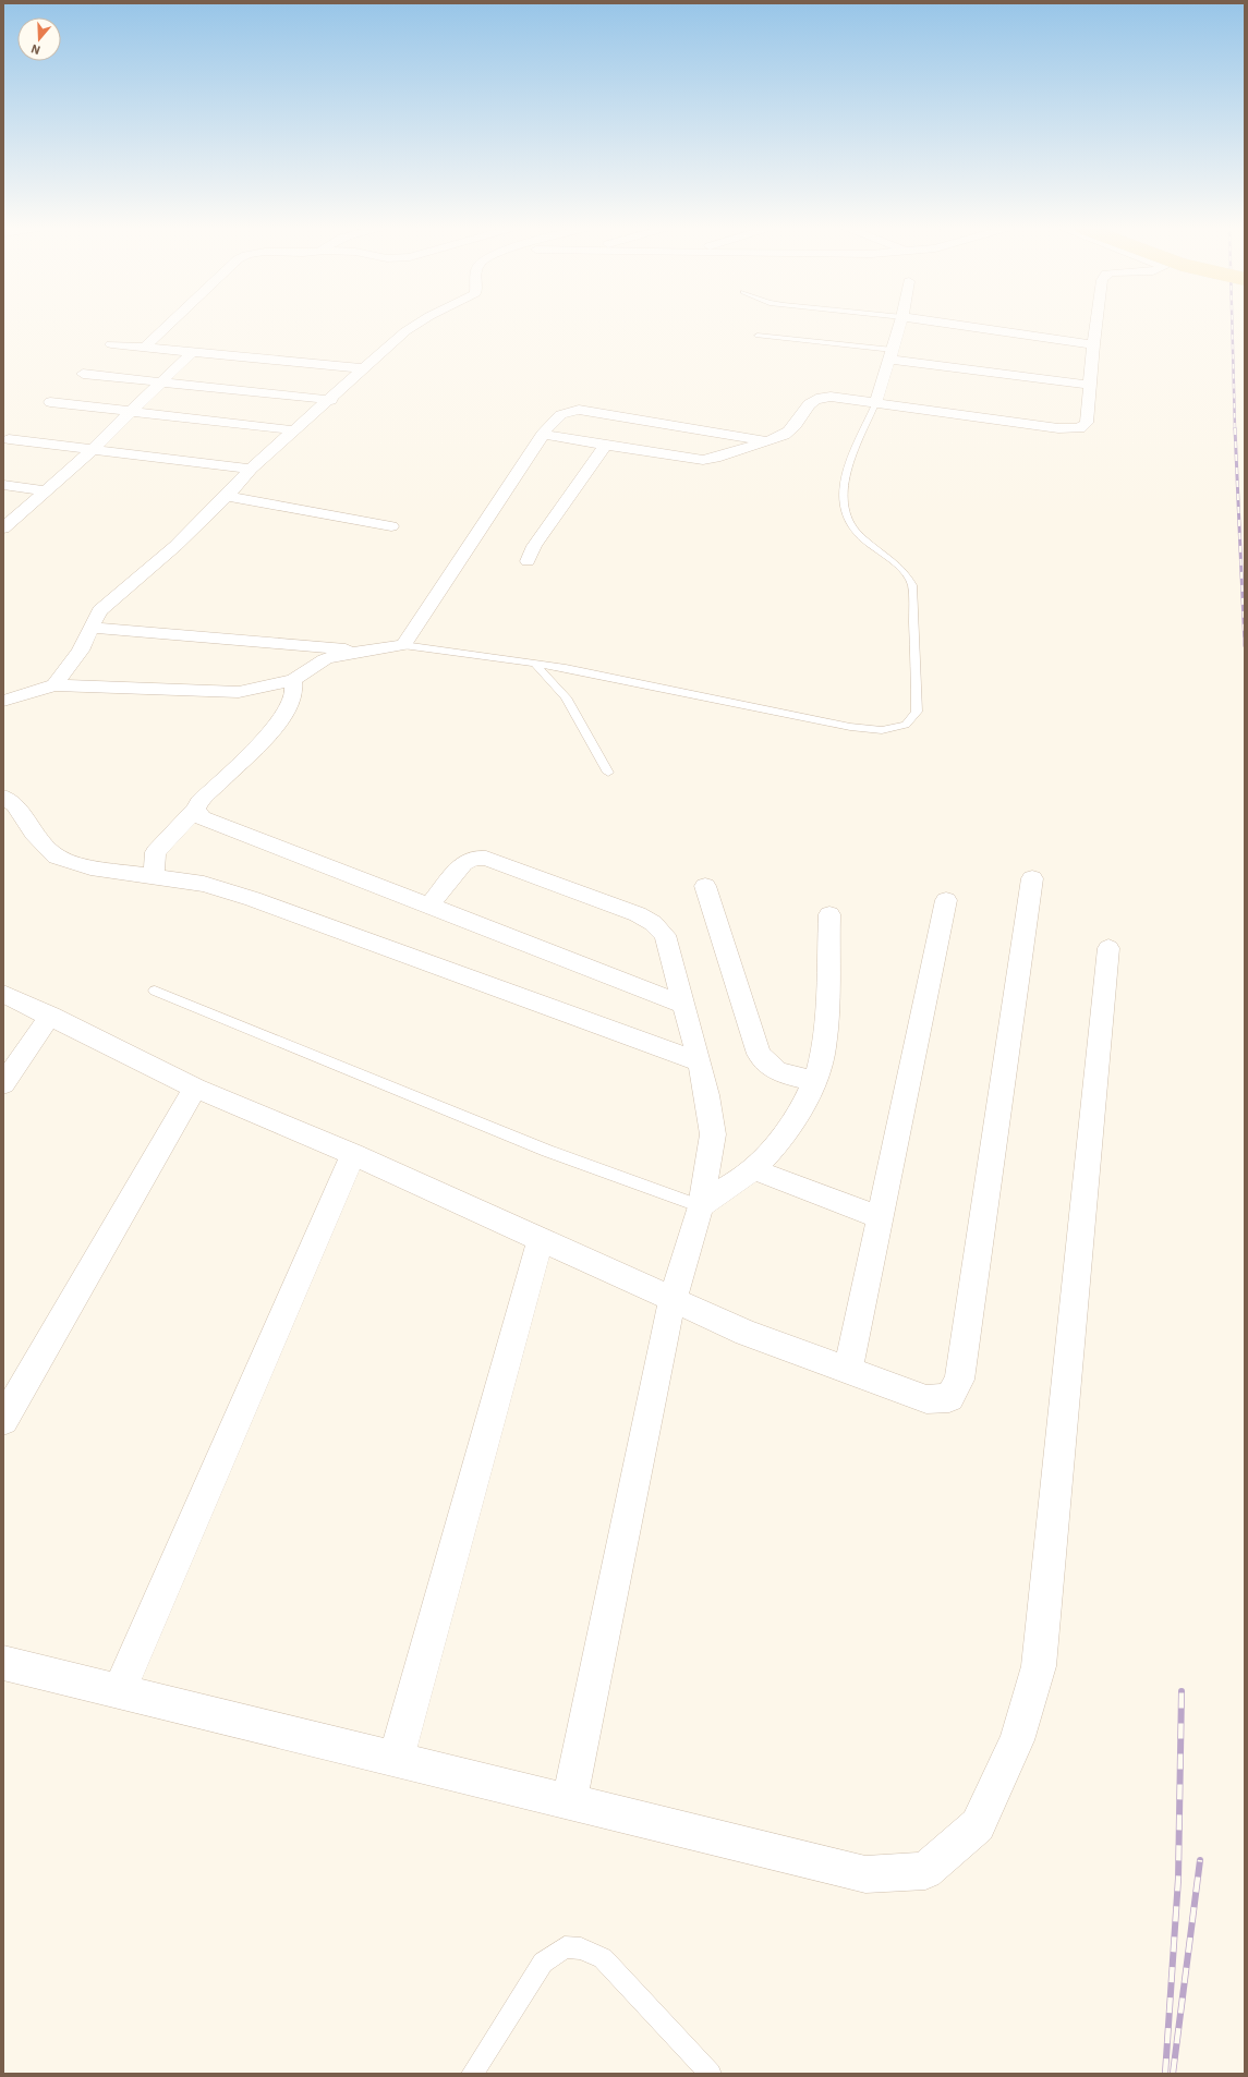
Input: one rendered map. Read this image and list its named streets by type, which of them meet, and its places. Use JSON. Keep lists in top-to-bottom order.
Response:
{
  "north": "bottom"
}
